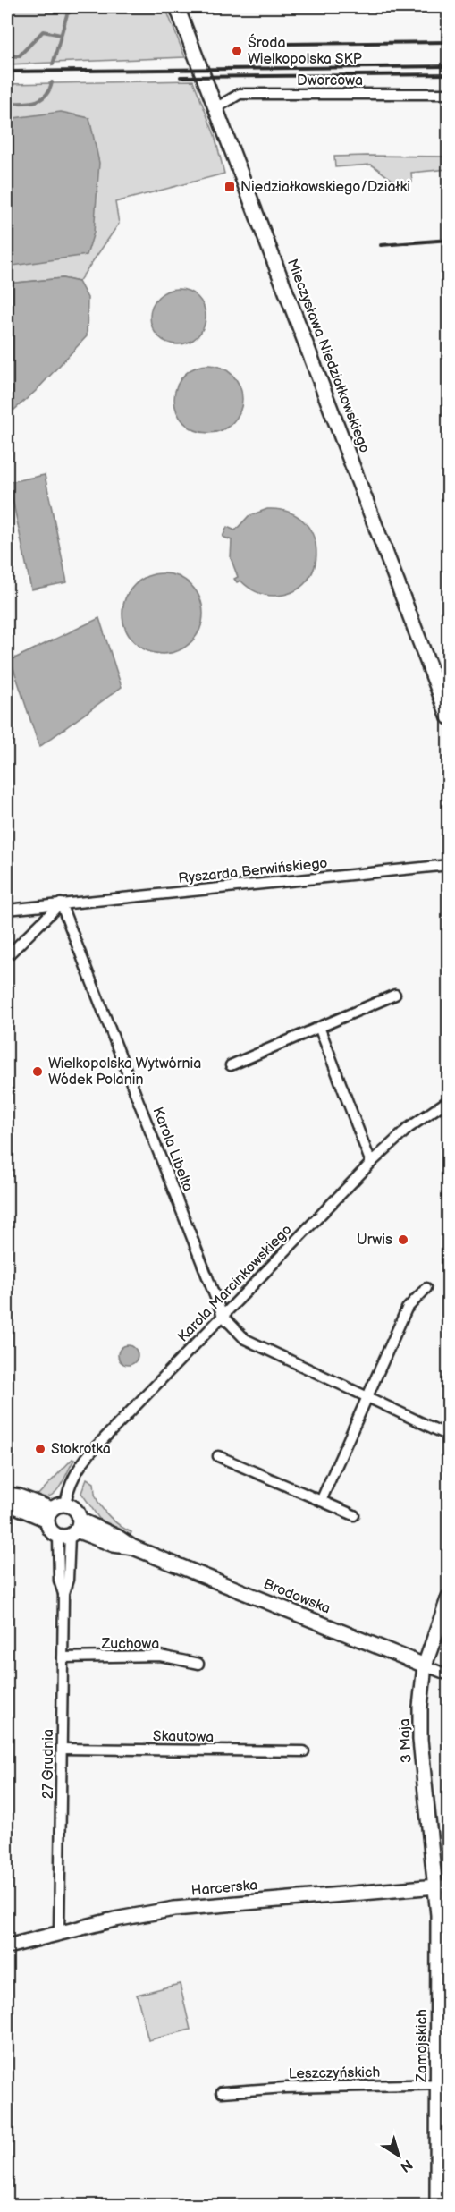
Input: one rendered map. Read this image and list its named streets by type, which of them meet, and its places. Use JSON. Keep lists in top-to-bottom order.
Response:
{
  "streets": {
    "street": [
      "Dworcowa",
      "Mieczysława Niedziałkowskiego",
      "Ryszarda Berwińskiego",
      "Karola Libelta",
      "Karola Marcinkowskiego",
      "Brodowska",
      "Zuchowa",
      "Skautowa",
      "3 Maja",
      "27 Grudnia",
      "Harcerska",
      "Zamojskich",
      "Leszczyńskich"
    ]
  },
  "crossings": [
    ["Dworcowa", "Mieczysława Niedziałkowskiego"],
    ["Ryszarda Berwińskiego", "Karola Libelta"],
    ["Karola Libelta", "Karola Marcinkowskiego"],
    ["Karola Marcinkowskiego", "Brodowska"],
    ["Karola Marcinkowskiego", "27 Grudnia"],
    ["Brodowska", "3 Maja"],
    ["Brodowska", "27 Grudnia"],
    ["Zuchowa", "27 Grudnia"],
    ["Skautowa", "27 Grudnia"],
    ["3 Maja", "Harcerska"],
    ["3 Maja", "Zamojskich"],
    ["27 Grudnia", "Harcerska"],
    ["Harcerska", "Zamojskich"],
    ["Zamojskich", "Leszczyńskich"]
  ],
  "places": {
    "other": [
      "Środa Wielkopolska SKP",
      "Wielkopolska Wytwórnia Wódek Polanin",
      "Urwis",
      "Stokrotka"
    ],
    "transit": ["Niedziałkowskiego/Działki"]
  },
  "north": "bottom right"
}
